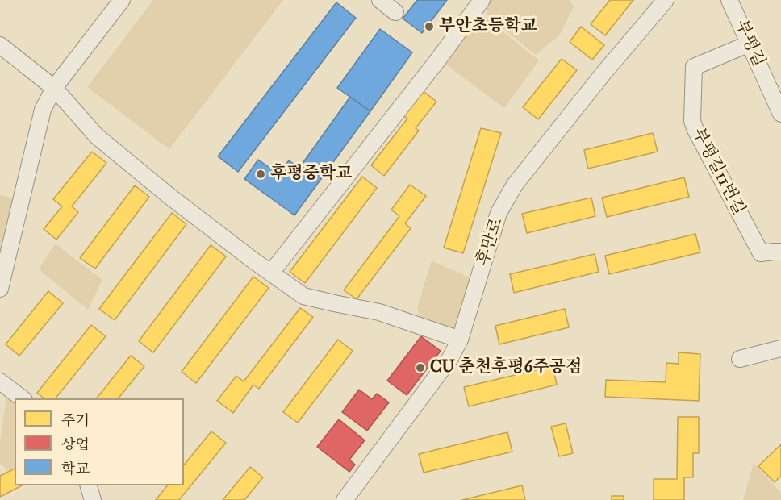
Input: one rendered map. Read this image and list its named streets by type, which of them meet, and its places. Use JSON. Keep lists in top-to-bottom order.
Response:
{
  "streets": {
    "street": ["부평길", "부평길11번길", "후만로"]
  },
  "crossings": [
    ["부평길", "부평길11번길"]
  ],
  "places": ["부안초등학교", "후평중학교", "CU 춘천후평6주공점"],
  "legend": ["주거", "상업", "학교"]
}
